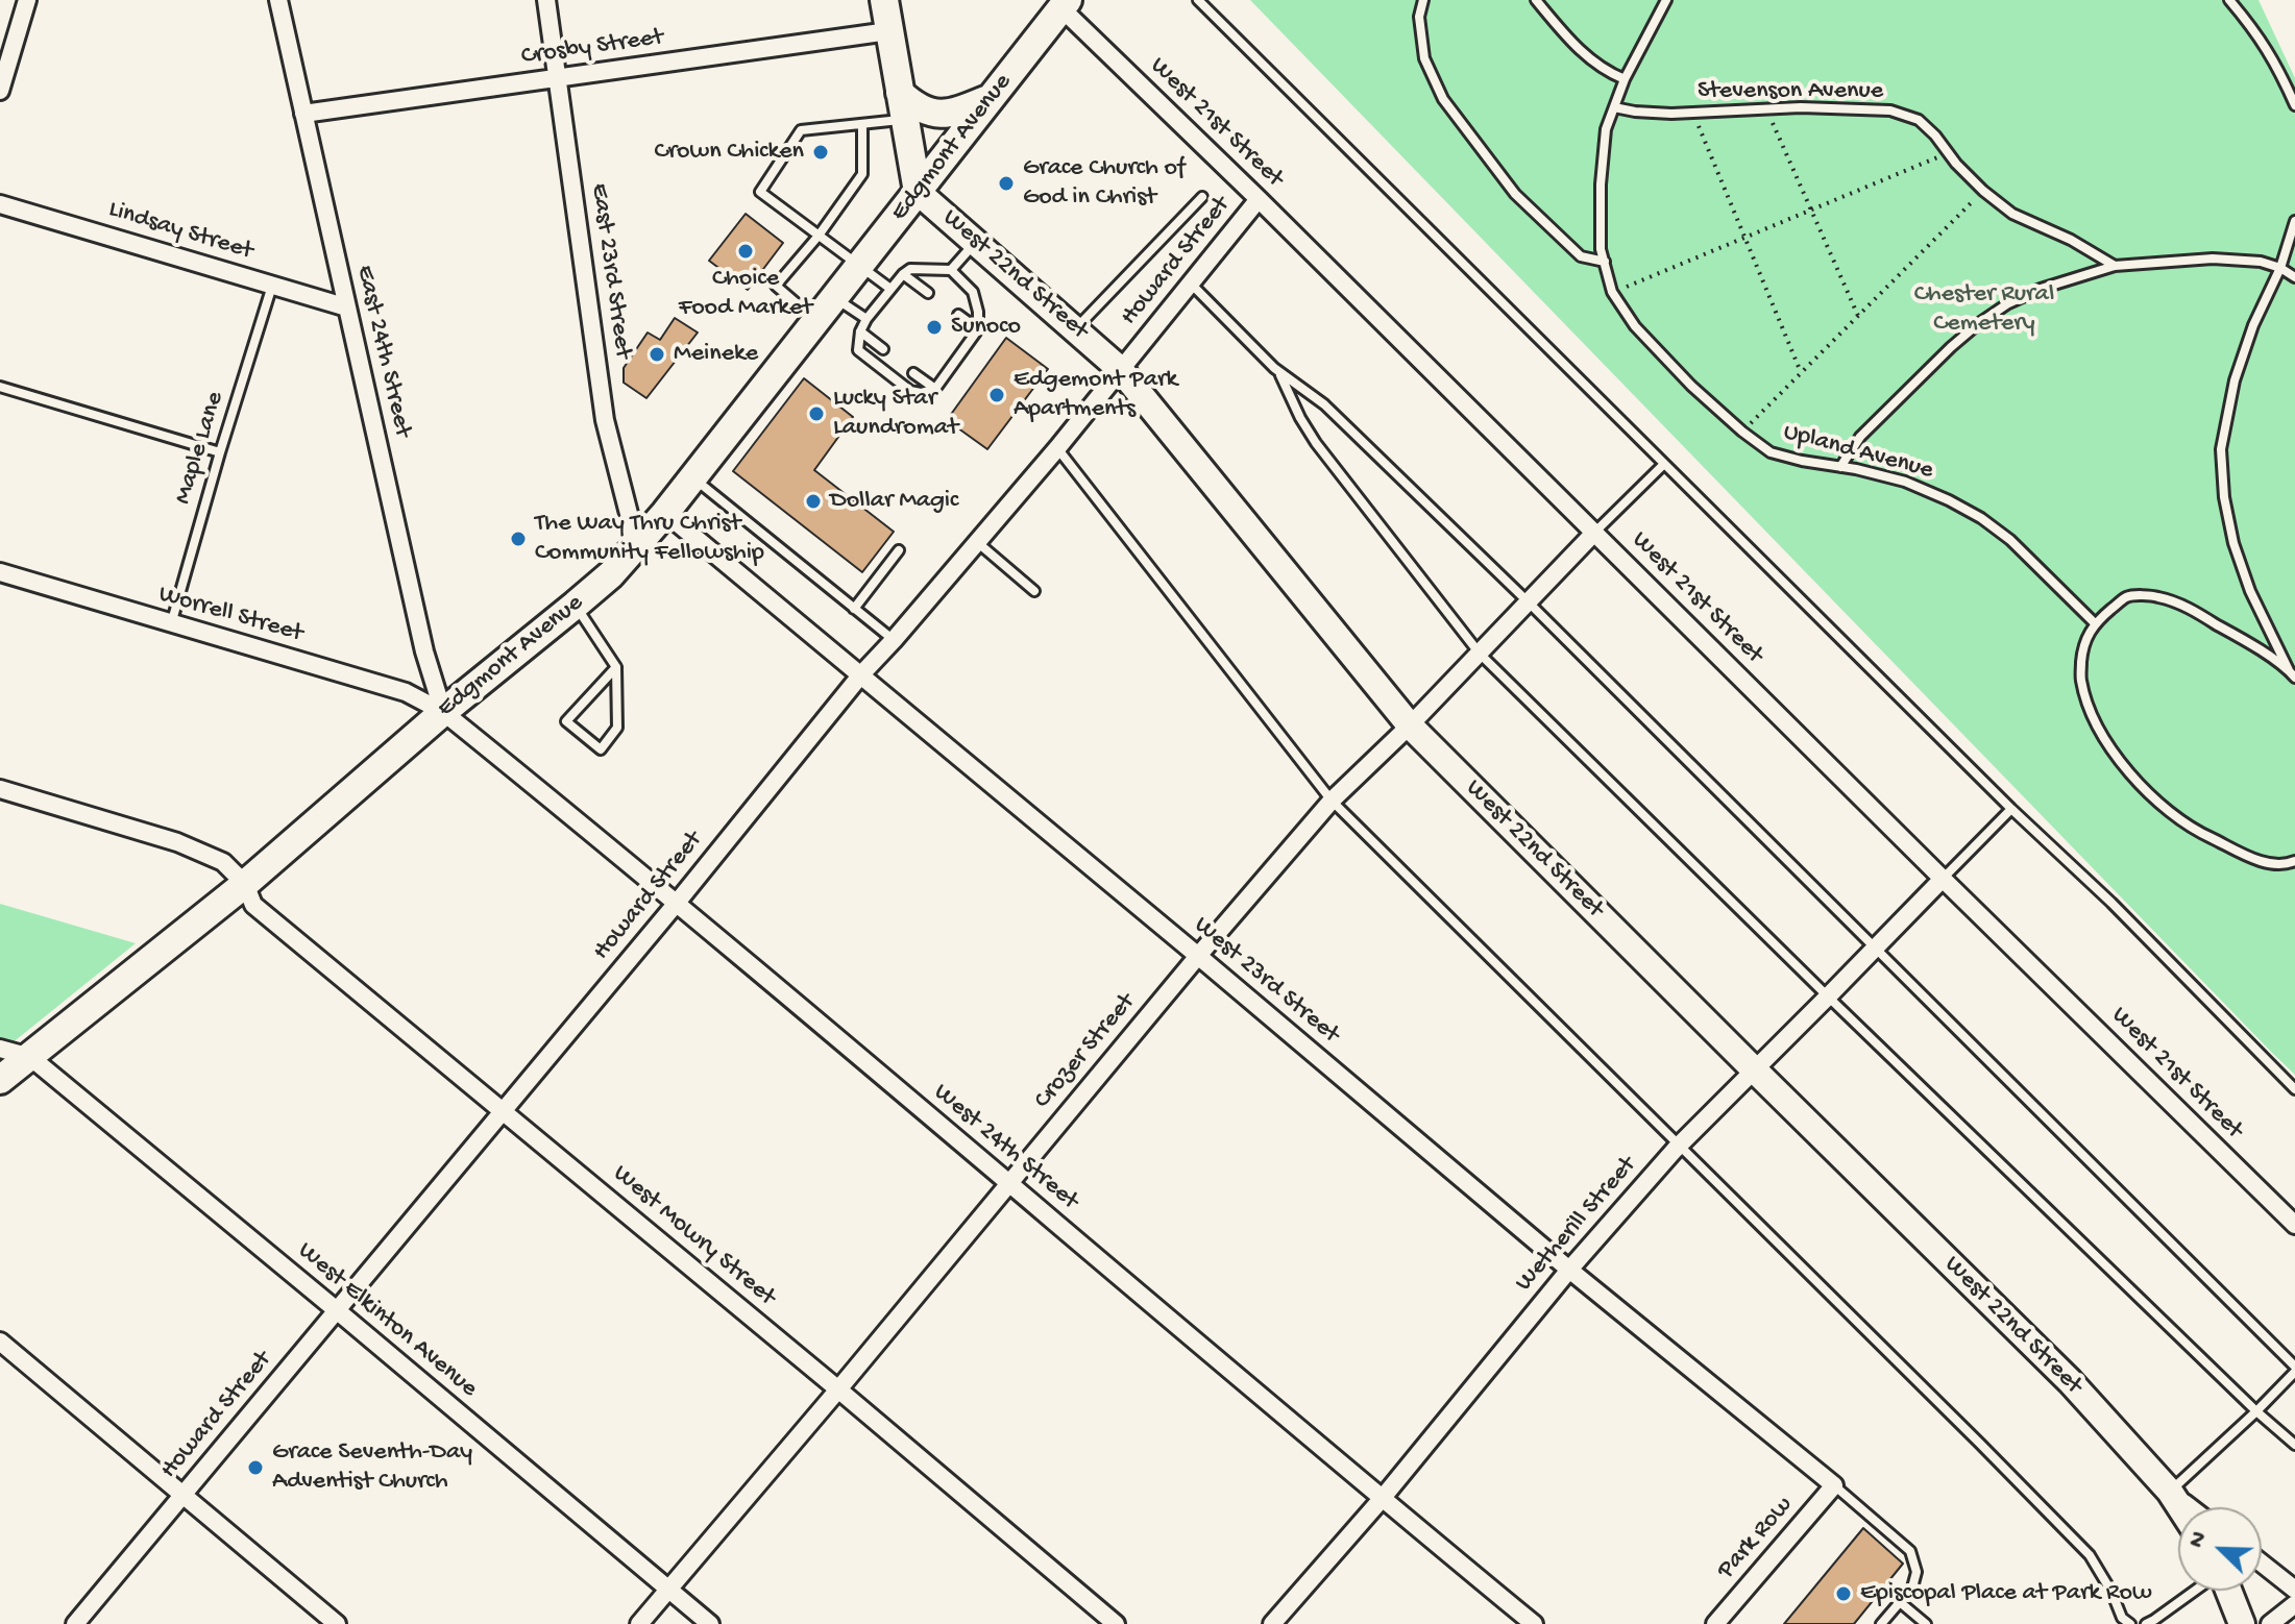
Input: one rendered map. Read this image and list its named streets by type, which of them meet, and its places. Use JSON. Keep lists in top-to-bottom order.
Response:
{
  "streets": {
    "main road": ["Edgmont Avenue"],
    "street": [
      "Crosby Street",
      "West 21st Street",
      "Lindsay Street",
      "Howard Street",
      "East 23rd Street",
      "West 22nd Street",
      "East 24th Street",
      "Worrell Street",
      "West 23rd Street",
      "Crozer Street",
      "West 24th Street",
      "Wetherill Street",
      "West Mowry Street",
      "West Elkinton Avenue",
      "Park Row"
    ],
    "lane": ["Stevenson Avenue", "Maple Lane", "Upland Avenue"]
  },
  "crossings": [
    ["Crosby Street", "East 23rd Street"],
    ["Crosby Street", "East 24th Street"],
    ["Stevenson Avenue", "Upland Avenue"],
    ["West 21st Street", "Edgmont Avenue"],
    ["West 21st Street", "Howard Street"],
    ["West 21st Street", "Crozer Street"],
    ["West 21st Street", "Wetherill Street"],
    ["Edgmont Avenue", "East 23rd Street"],
    ["Edgmont Avenue", "West 22nd Street"],
    ["Edgmont Avenue", "East 24th Street"],
    ["Edgmont Avenue", "Worrell Street"],
    ["Edgmont Avenue", "West 23rd Street"],
    ["Edgmont Avenue", "West 24th Street"],
    ["Edgmont Avenue", "West Mowry Street"],
    ["Edgmont Avenue", "West Elkinton Avenue"],
    ["Lindsay Street", "East 24th Street"],
    ["Lindsay Street", "Maple Lane"],
    ["Howard Street", "West 22nd Street"],
    ["Howard Street", "West 23rd Street"],
    ["Howard Street", "West 24th Street"],
    ["Howard Street", "West Mowry Street"],
    ["Howard Street", "West Elkinton Avenue"],
    ["West 22nd Street", "Crozer Street"],
    ["West 22nd Street", "Wetherill Street"],
    ["East 24th Street", "Worrell Street"],
    ["East 24th Street", "West 24th Street"],
    ["Maple Lane", "Worrell Street"],
    ["Worrell Street", "West 24th Street"],
    ["West 23rd Street", "Crozer Street"],
    ["West 23rd Street", "Wetherill Street"],
    ["West 23rd Street", "Park Row"],
    ["Crozer Street", "West 24th Street"],
    ["Crozer Street", "West Mowry Street"],
    ["Crozer Street", "West Elkinton Avenue"],
    ["West 24th Street", "Wetherill Street"]
  ],
  "parks": ["Chester Rural Cemetery"],
  "places": [
    "Crown Chicken",
    "Grace Church of God in Christ",
    "Choice Food Market",
    "Sunoco",
    "Meineke",
    "Edgemont Park Apartments",
    "Lucky Star Laundromat",
    "Dollar Magic",
    "The Way Thru Christ Community Fellowship",
    "Grace Seventh-Day Adventist Church",
    "Episcopal Place at Park Row"
  ],
  "north": "top left"
}
